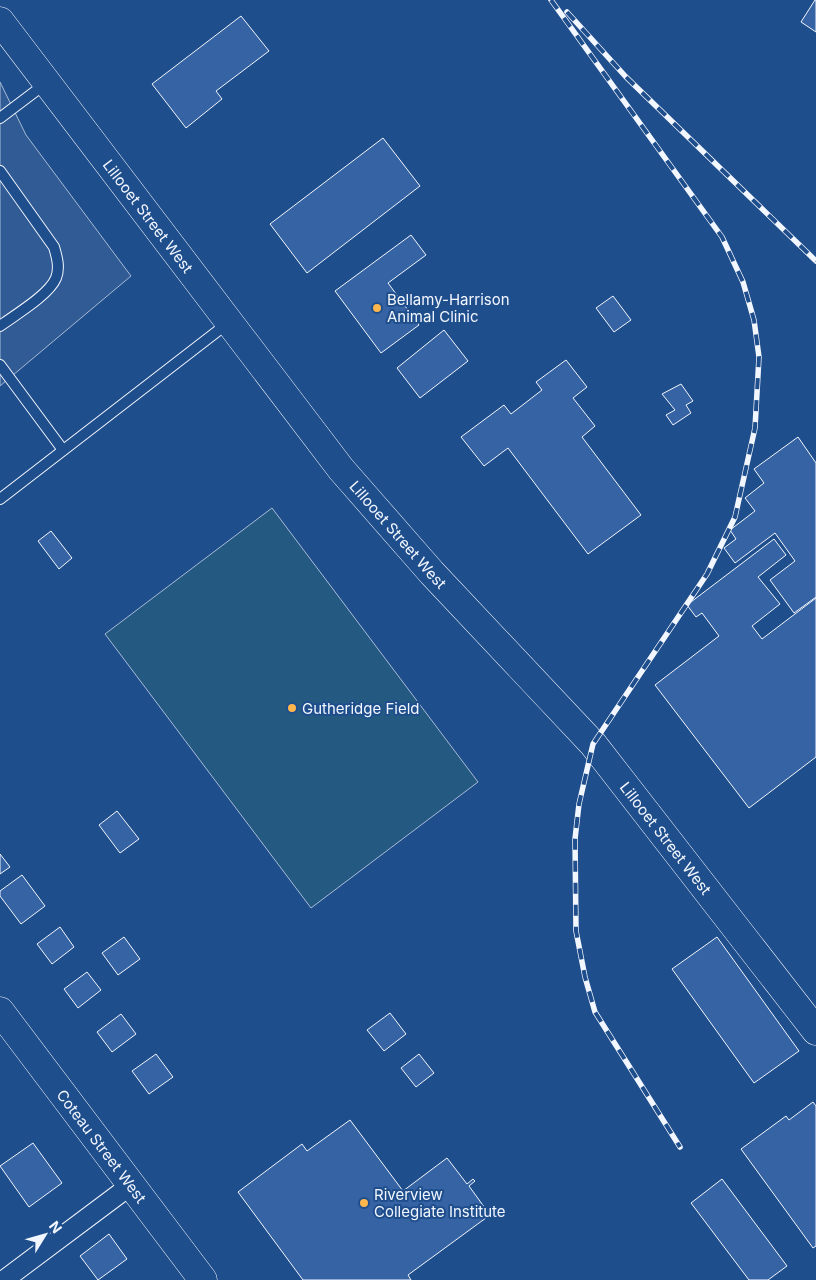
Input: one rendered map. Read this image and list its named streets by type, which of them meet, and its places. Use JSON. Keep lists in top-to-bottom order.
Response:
{
  "streets": {
    "main road": ["Lillooet Street West", "Coteau Street West"]
  },
  "places": ["Bellamy-Harrison Animal Clinic", "Gutheridge Field", "Riverview Collegiate Institute"],
  "north": "top right"
}
